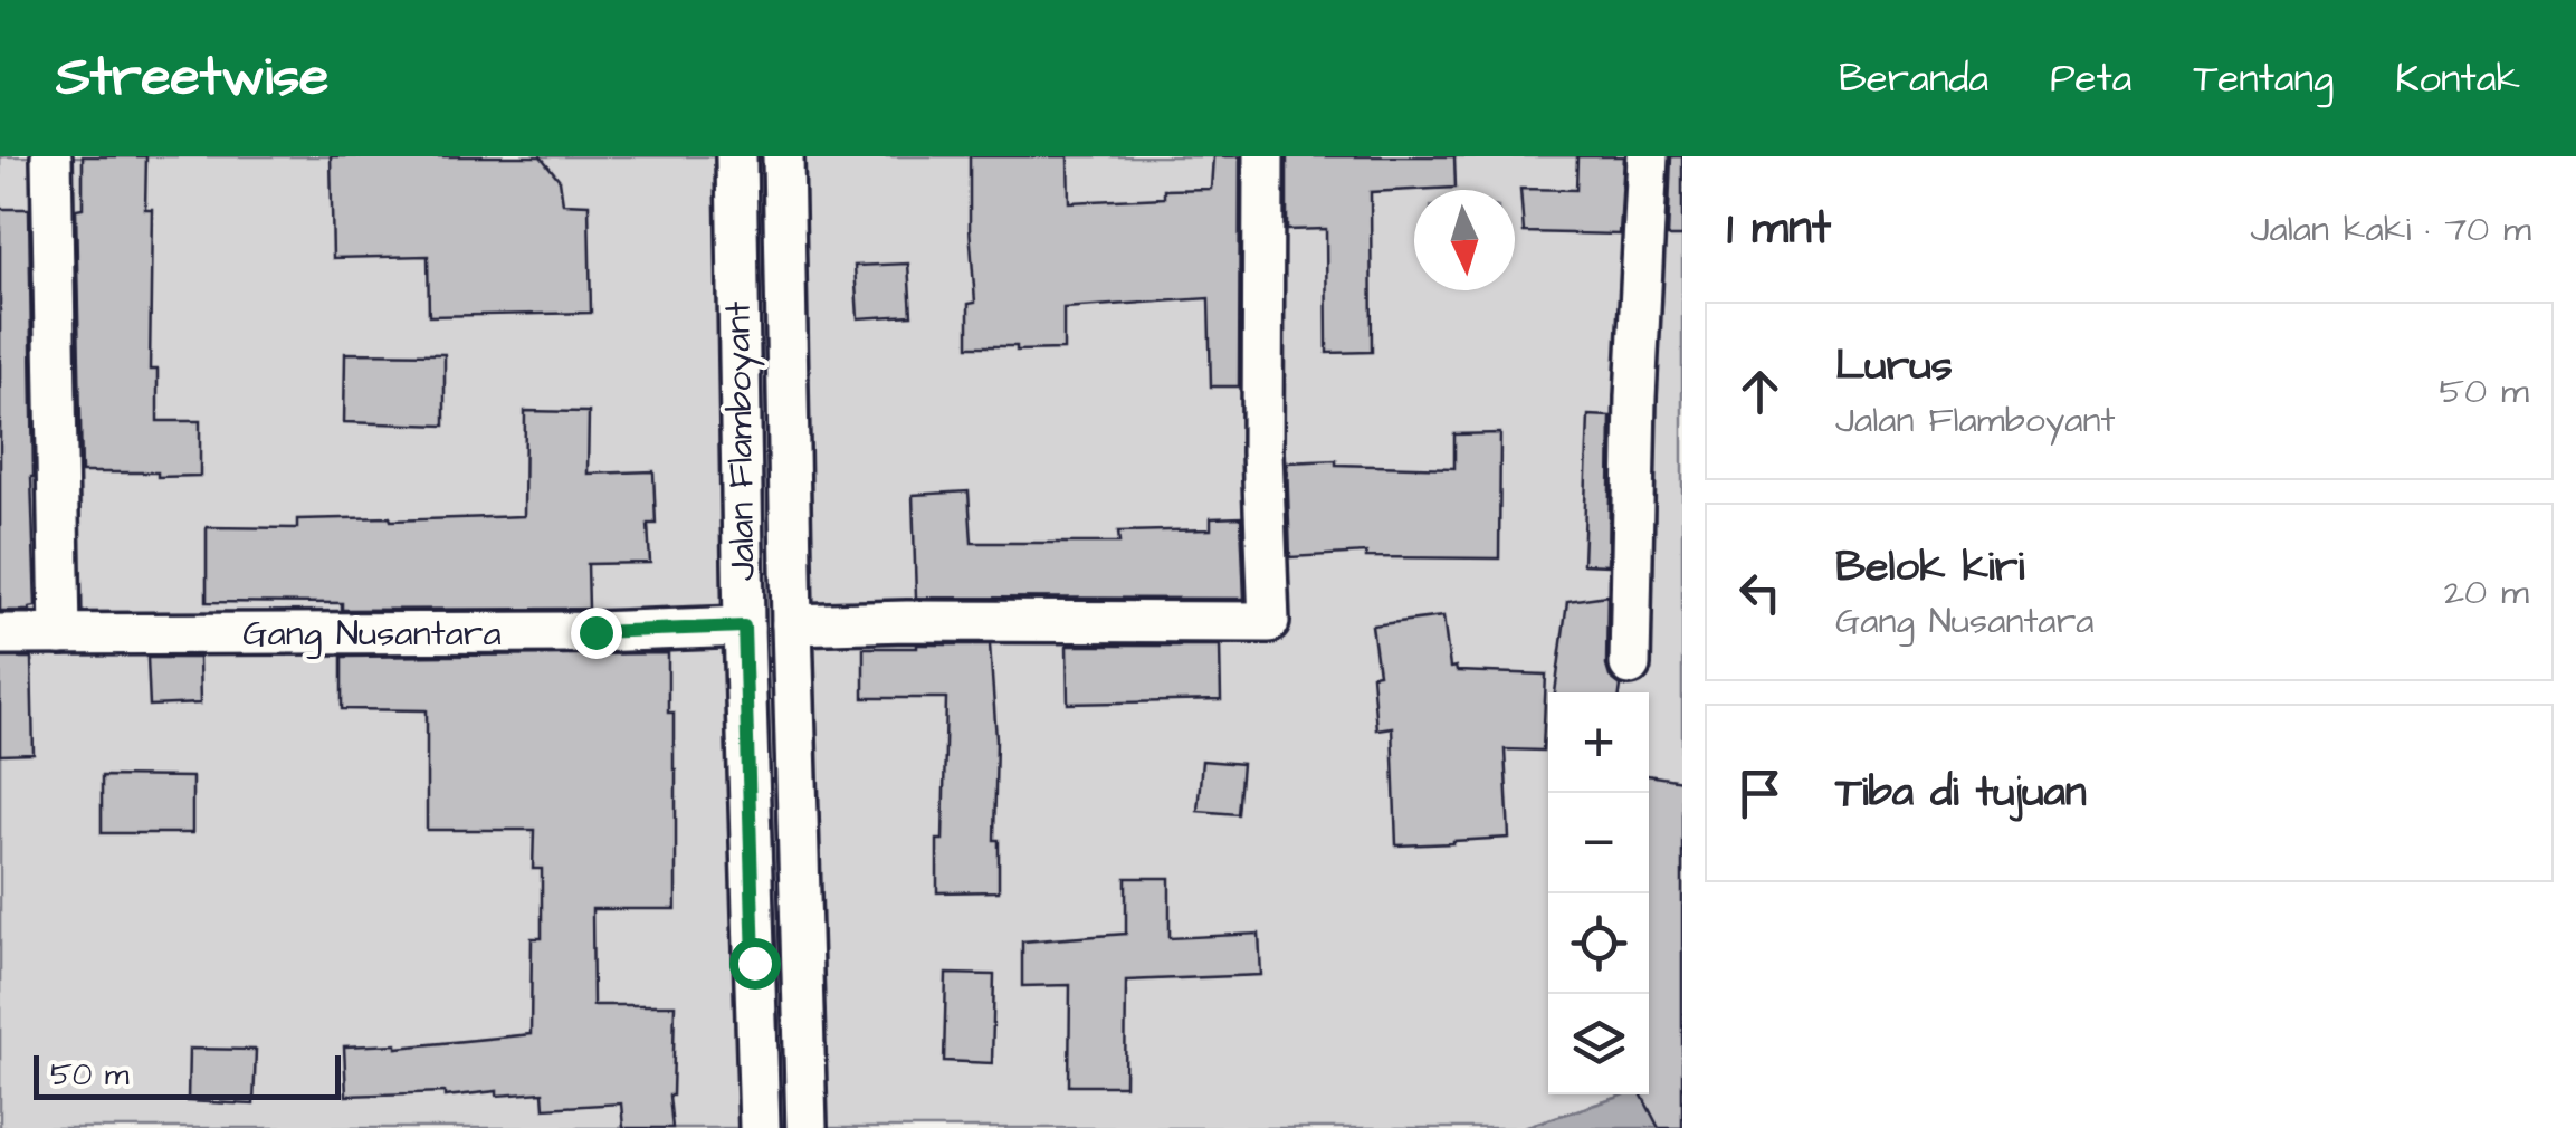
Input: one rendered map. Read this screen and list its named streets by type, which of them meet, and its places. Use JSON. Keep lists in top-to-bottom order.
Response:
{
  "streets": {
    "street": ["Jalan Flamboyant", "Gang Nusantara"]
  },
  "crossings": [
    ["Jalan Flamboyant", "Gang Nusantara"]
  ],
  "scale_bar": "50 m",
  "north": "bottom",
  "page": {
    "header": "Streetwise",
    "nav": [
      "Beranda",
      "Peta",
      "Tentang",
      "Kontak"
    ],
    "heading": ["1 mnt", "Jalan kaki · 70 m"],
    "list": [
      ["Lurus", "Jalan Flamboyant", "50 m"],
      ["Belok kiri", "Gang Nusantara", "20 m"],
      "Tiba di tujuan"
    ],
    "map_buttons": ["+", "−"],
    "scale": "50 m"
  }
}
